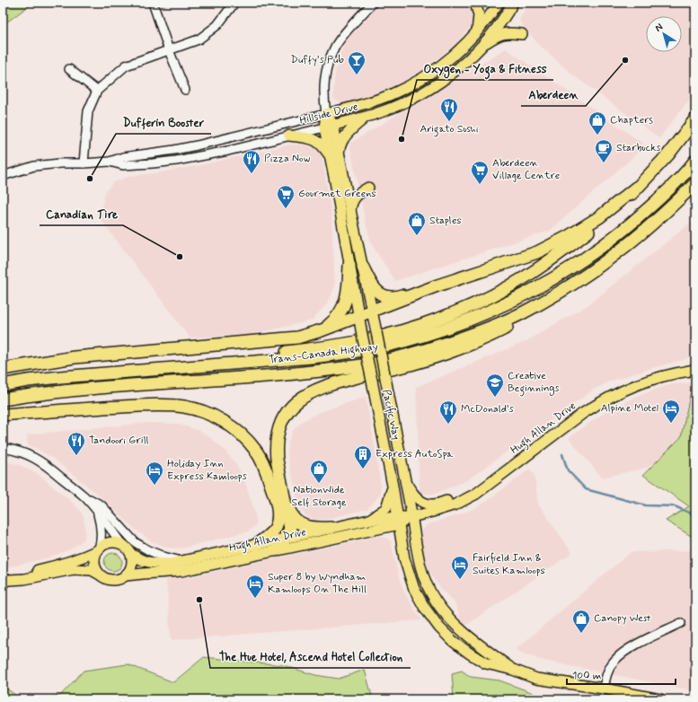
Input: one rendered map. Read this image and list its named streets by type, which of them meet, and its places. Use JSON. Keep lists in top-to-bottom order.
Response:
{
  "streets": {
    "highway": ["Trans-Canada Highway"],
    "main road": ["Hillside Drive", "Pacific Way", "Hugh Allan Drive"]
  },
  "crossings": [
    ["Hillside Drive", "Pacific Way"],
    ["Pacific Way", "Hugh Allan Drive"]
  ],
  "places": {
    "other": [
      "Aberdeen",
      "Oxygen - Yoga & Fitness",
      "Dufferin Booster",
      "Canadian Tire",
      "The Hue Hotel, Ascend Hotel Collection"
    ],
    "bar": ["Duffy's Pub"],
    "restaurant": [
      "Arigato Sushi",
      "Pizza Now",
      "McDonald's",
      "Tandoori Grill"
    ],
    "shop": [
      "Chapters",
      "Staples",
      "NationWide Self Storage",
      "Canopy West"
    ],
    "cafe": ["Starbucks"],
    "supermarket": ["Aberdeen Village Centre", "Gourmet Greens"],
    "school or university": ["Creative Beginnings"],
    "hotel": [
      "Alpine Motel",
      "Holiday Inn Express Kamloops",
      "Fairfield Inn & Suites Kamloops",
      "Super 8 by Wyndham Kamloops On The Hill"
    ],
    "building": ["Express AutoSpa"]
  },
  "scale_bar": "100 m",
  "north": "top left"
}
